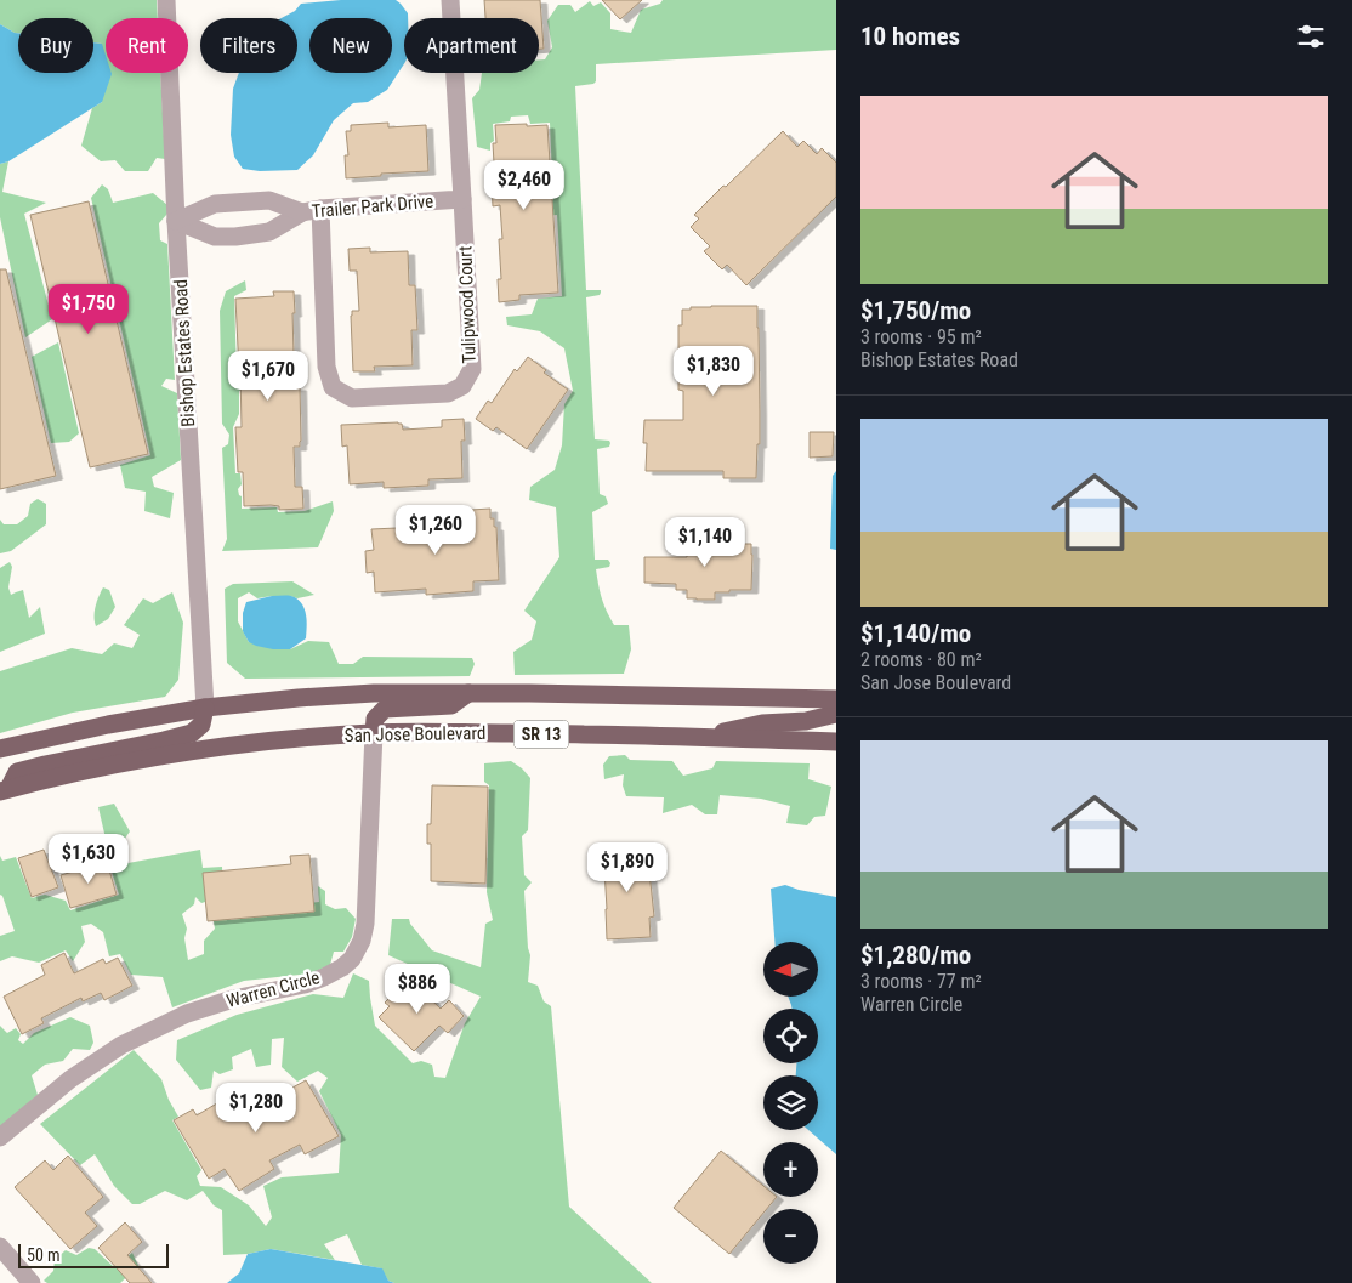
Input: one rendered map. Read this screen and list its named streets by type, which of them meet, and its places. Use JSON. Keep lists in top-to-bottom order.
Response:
{
  "streets": {
    "main road": ["San Jose Boulevard", "SR 13"],
    "street": [
      "Trailer Park Drive",
      "Tulipwood Court",
      "Bishop Estates Road",
      "Warren Circle"
    ]
  },
  "crossings": [
    ["Trailer Park Drive", "Tulipwood Court"],
    ["Trailer Park Drive", "Bishop Estates Road"],
    ["Bishop Estates Road", "SR 13"],
    ["San Jose Boulevard", "Warren Circle"]
  ],
  "scale_bar": "50 m",
  "north": "left",
  "page": {
    "heading": "10 homes",
    "chip": [
      "Buy",
      "Rent",
      "Filters",
      "New",
      "Apartment"
    ],
    "list": [
      {
        "name": "$1,750/mo",
        "note": "3 rooms · 95 m² · Bishop Estates Road"
      },
      {
        "name": "$1,140/mo",
        "note": "2 rooms · 80 m² · San Jose Boulevard"
      },
      {
        "name": "$1,280/mo",
        "note": "3 rooms · 77 m² · Warren Circle"
      }
    ],
    "price": [
      "$2,460",
      "$1,750",
      "$1,830",
      "$1,670",
      "$1,260",
      "$1,140",
      "$1,630",
      "$1,890",
      "$886",
      "$1,280"
    ],
    "map_buttons": ["+", "−"],
    "scale": "50 m"
  }
}
